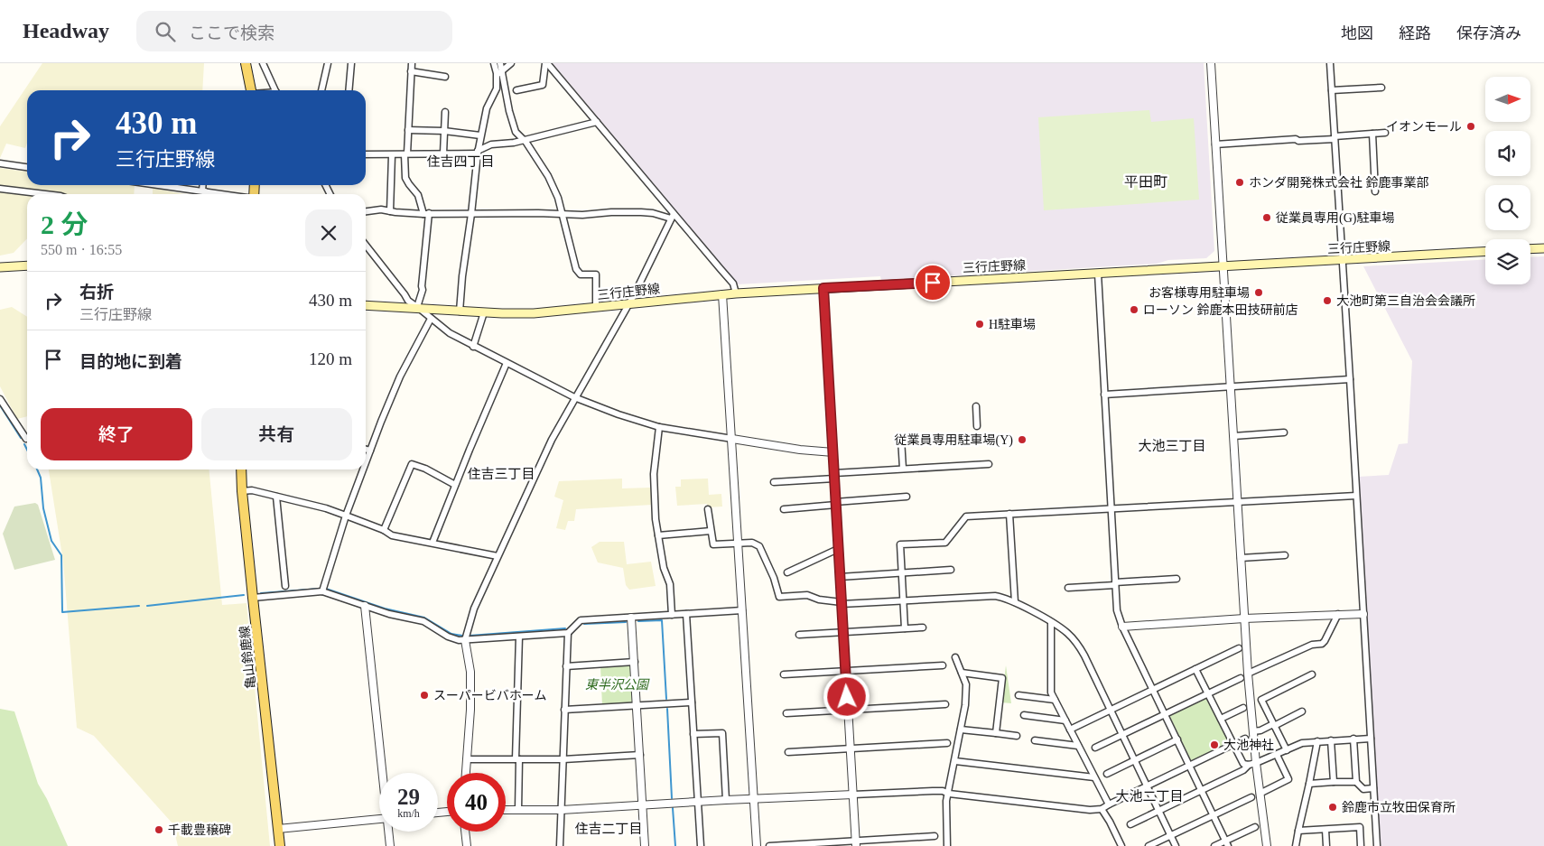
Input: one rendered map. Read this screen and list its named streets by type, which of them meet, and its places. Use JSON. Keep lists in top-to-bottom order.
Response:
{
  "streets": {
    "main road": ["三行庄野線", "亀山鈴鹿線"]
  },
  "districts": [
    "住吉四丁目",
    "平田町",
    "大池三丁目",
    "住吉三丁目",
    "大池二丁目",
    "住吉二丁目"
  ],
  "parks": ["東半沢公園"],
  "places": [
    "イオンモール",
    "ホンダ開発株式会社 鈴鹿事業部",
    "従業員専用(G)駐車場",
    "お客様専用駐車場",
    "大池町第三自治会会議所",
    "ローソン 鈴鹿本田技研前店",
    "H駐車場",
    "従業員専用駐車場(Y)",
    "スーパービバホーム",
    "大池神社",
    "鈴鹿市立牧田保育所",
    "千載豊穣碑"
  ],
  "north": "right",
  "page": {
    "header": "Headway",
    "search": "ここで検索",
    "nav": ["地図", "経路", "保存済み"],
    "turn": ["430 m", "三行庄野線"],
    "heading": ["2 分", "550 m · 16:55"],
    "list": [
      {
        "name": "右折",
        "note": "三行庄野線",
        "value": "430 m"
      },
      {
        "name": "目的地に到着",
        "value": "120 m"
      }
    ],
    "buttons": ["終了", "共有"],
    "speed": "29 km/h",
    "limit": "40"
  }
}
